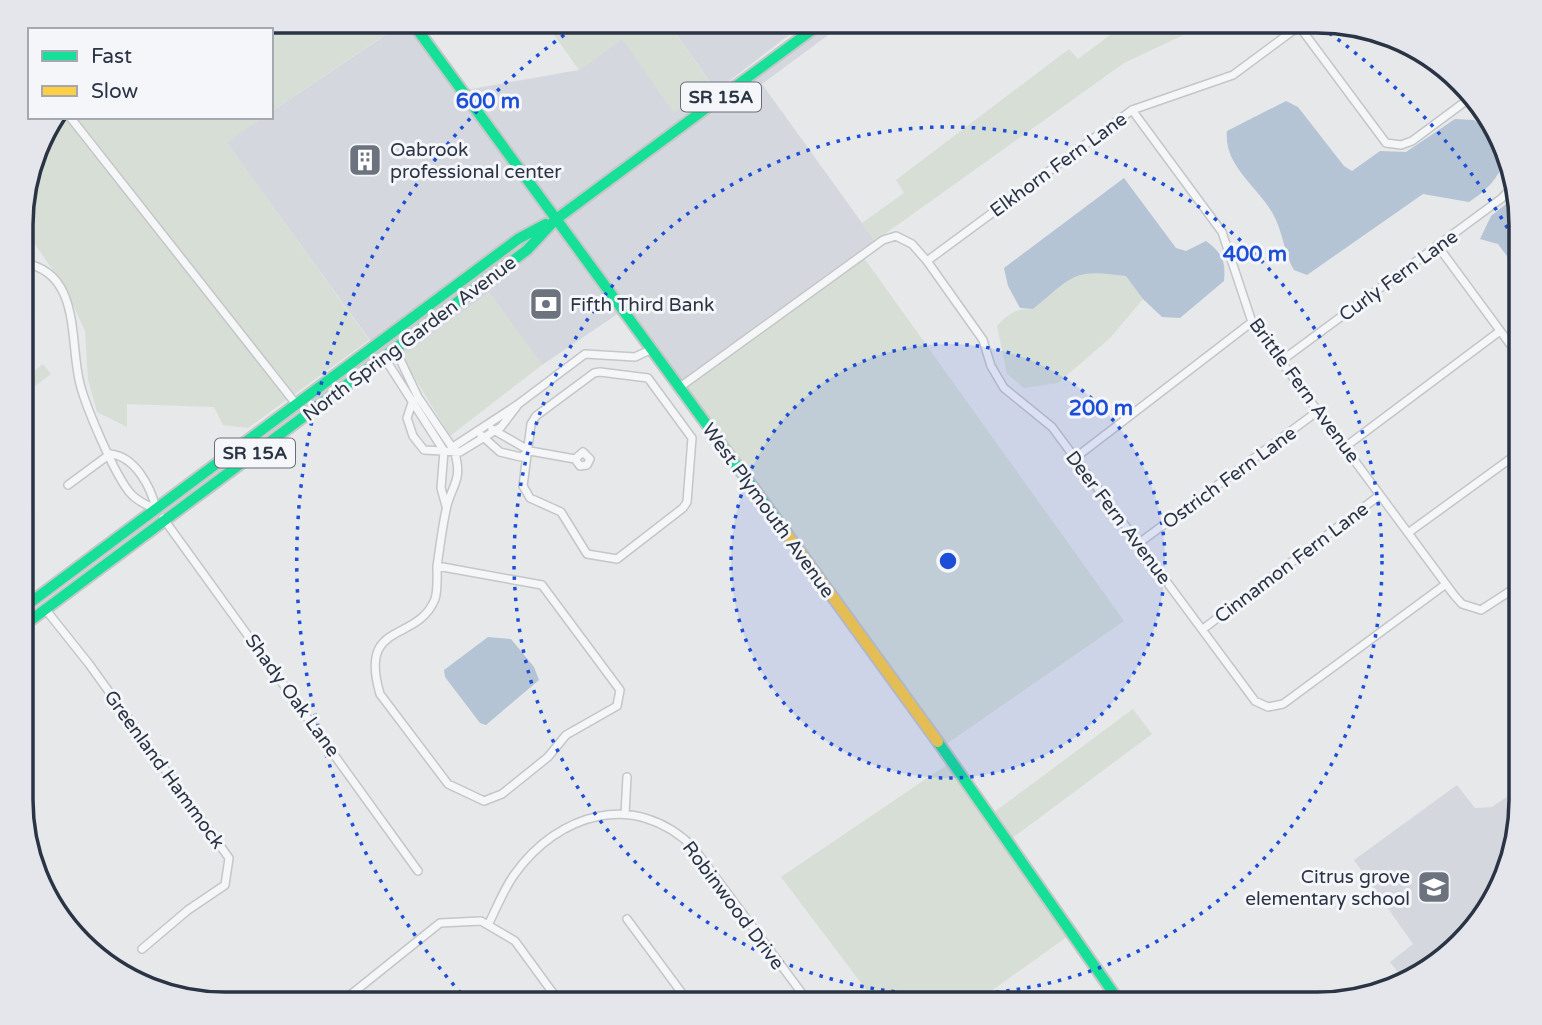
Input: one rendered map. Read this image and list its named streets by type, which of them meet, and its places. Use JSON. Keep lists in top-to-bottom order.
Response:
{
  "streets": {
    "main road": ["SR 15A", "North Spring Garden Avenue", "West Plymouth Avenue"],
    "street": [
      "Elkhorn Fern Lane",
      "Curly Fern Lane",
      "Brittle Fern Avenue",
      "Ostrich Fern Lane",
      "Deer Fern Avenue",
      "Cinnamon Fern Lane",
      "Shady Oak Lane",
      "Greenland Hammock",
      "Robinwood Drive"
    ]
  },
  "crossings": [
    ["Elkhorn Fern Lane", "Brittle Fern Avenue"],
    ["Elkhorn Fern Lane", "Deer Fern Avenue"],
    ["Curly Fern Lane", "Brittle Fern Avenue"],
    ["North Spring Garden Avenue", "West Plymouth Avenue"],
    ["North Spring Garden Avenue", "Shady Oak Lane"],
    ["North Spring Garden Avenue", "Greenland Hammock"],
    ["Brittle Fern Avenue", "Ostrich Fern Lane"],
    ["Brittle Fern Avenue", "Deer Fern Avenue"],
    ["Brittle Fern Avenue", "Cinnamon Fern Lane"],
    ["Ostrich Fern Lane", "Deer Fern Avenue"],
    ["West Plymouth Avenue", "Deer Fern Avenue"],
    ["Deer Fern Avenue", "Cinnamon Fern Lane"]
  ],
  "places": {
    "building": ["Oabrook professional center"],
    "bank": ["Fifth Third Bank"],
    "school or university": ["Citrus grove elementary school"]
  },
  "legend": ["Fast", "Slow"],
  "rings": ["600 m", "400 m", "200 m"]
}
